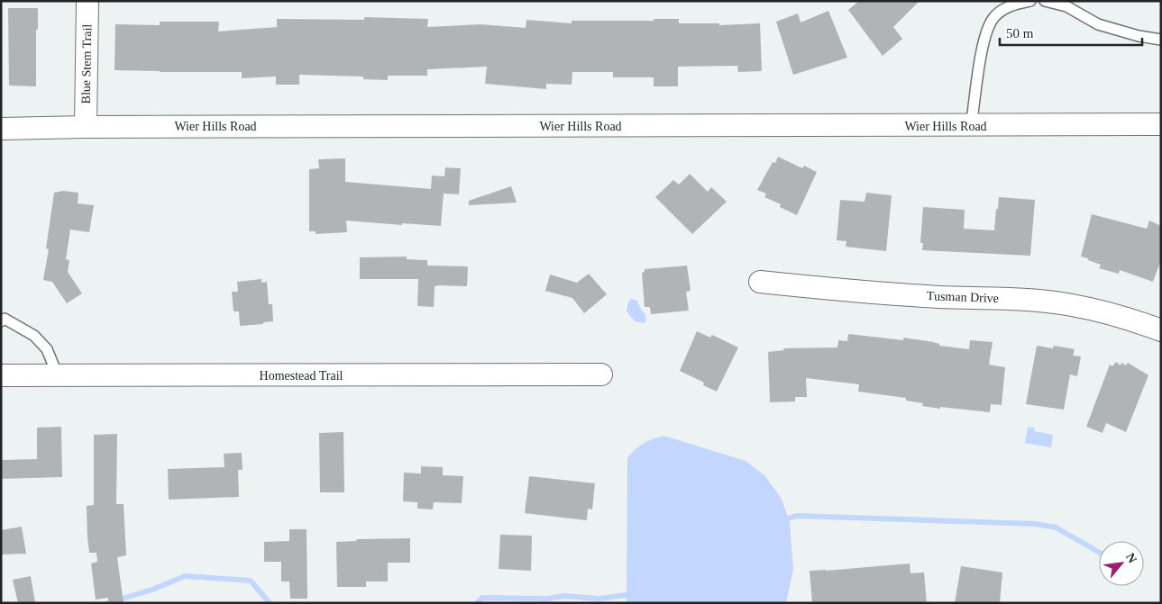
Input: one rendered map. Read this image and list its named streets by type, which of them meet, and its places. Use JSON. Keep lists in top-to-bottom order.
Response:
{
  "streets": {
    "street": [
      "Blue Stem Trail",
      "Wier Hills Road",
      "Tusman Drive",
      "Homestead Trail"
    ]
  },
  "crossings": [
    ["Blue Stem Trail", "Wier Hills Road"]
  ],
  "scale_bar": "50 m",
  "north": "top right"
}
